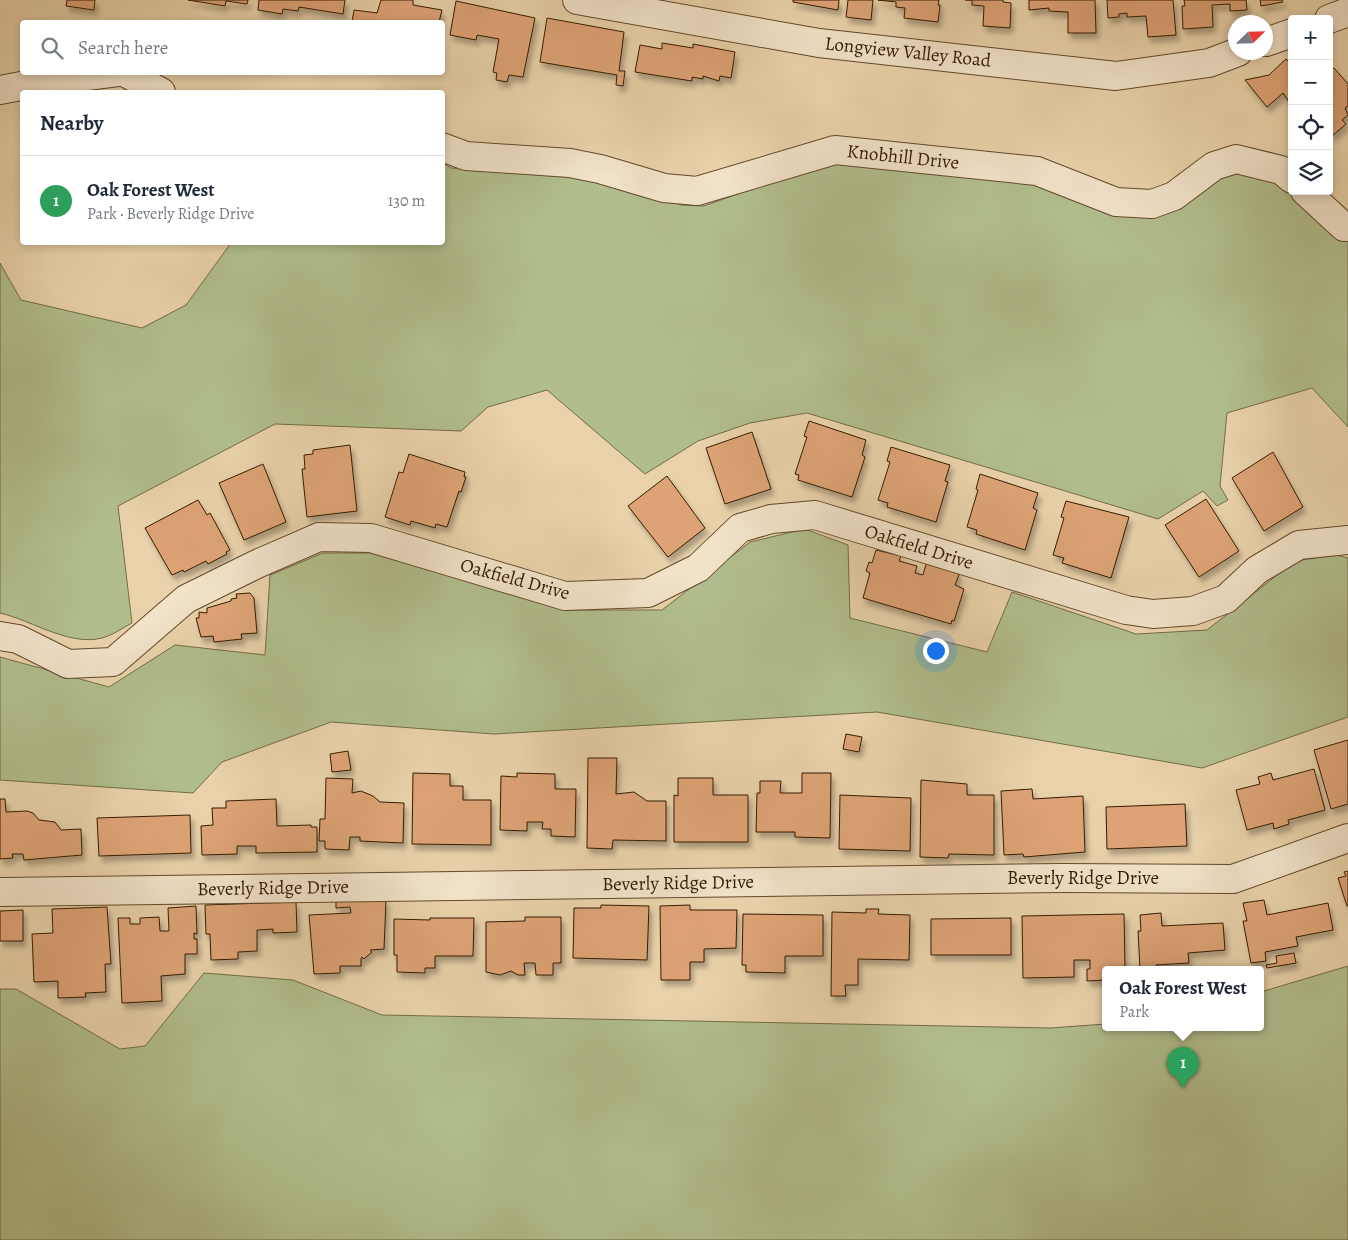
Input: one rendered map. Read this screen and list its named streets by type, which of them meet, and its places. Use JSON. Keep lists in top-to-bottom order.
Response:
{
  "streets": {
    "street": [
      "Longview Valley Road",
      "Knobhill Drive",
      "Oakfield Drive",
      "Beverly Ridge Drive"
    ]
  },
  "north": "top right",
  "page": {
    "map_buttons": ["+", "−"],
    "search": "Search here",
    "heading": "Nearby",
    "list": [
      {
        "mark": "1",
        "name": "Oak Forest West",
        "note": "Park · Beverly Ridge Drive",
        "value": "130 m"
      }
    ],
    "popup": ["Oak Forest West", "Park"],
    "pins": "1"
  }
}
